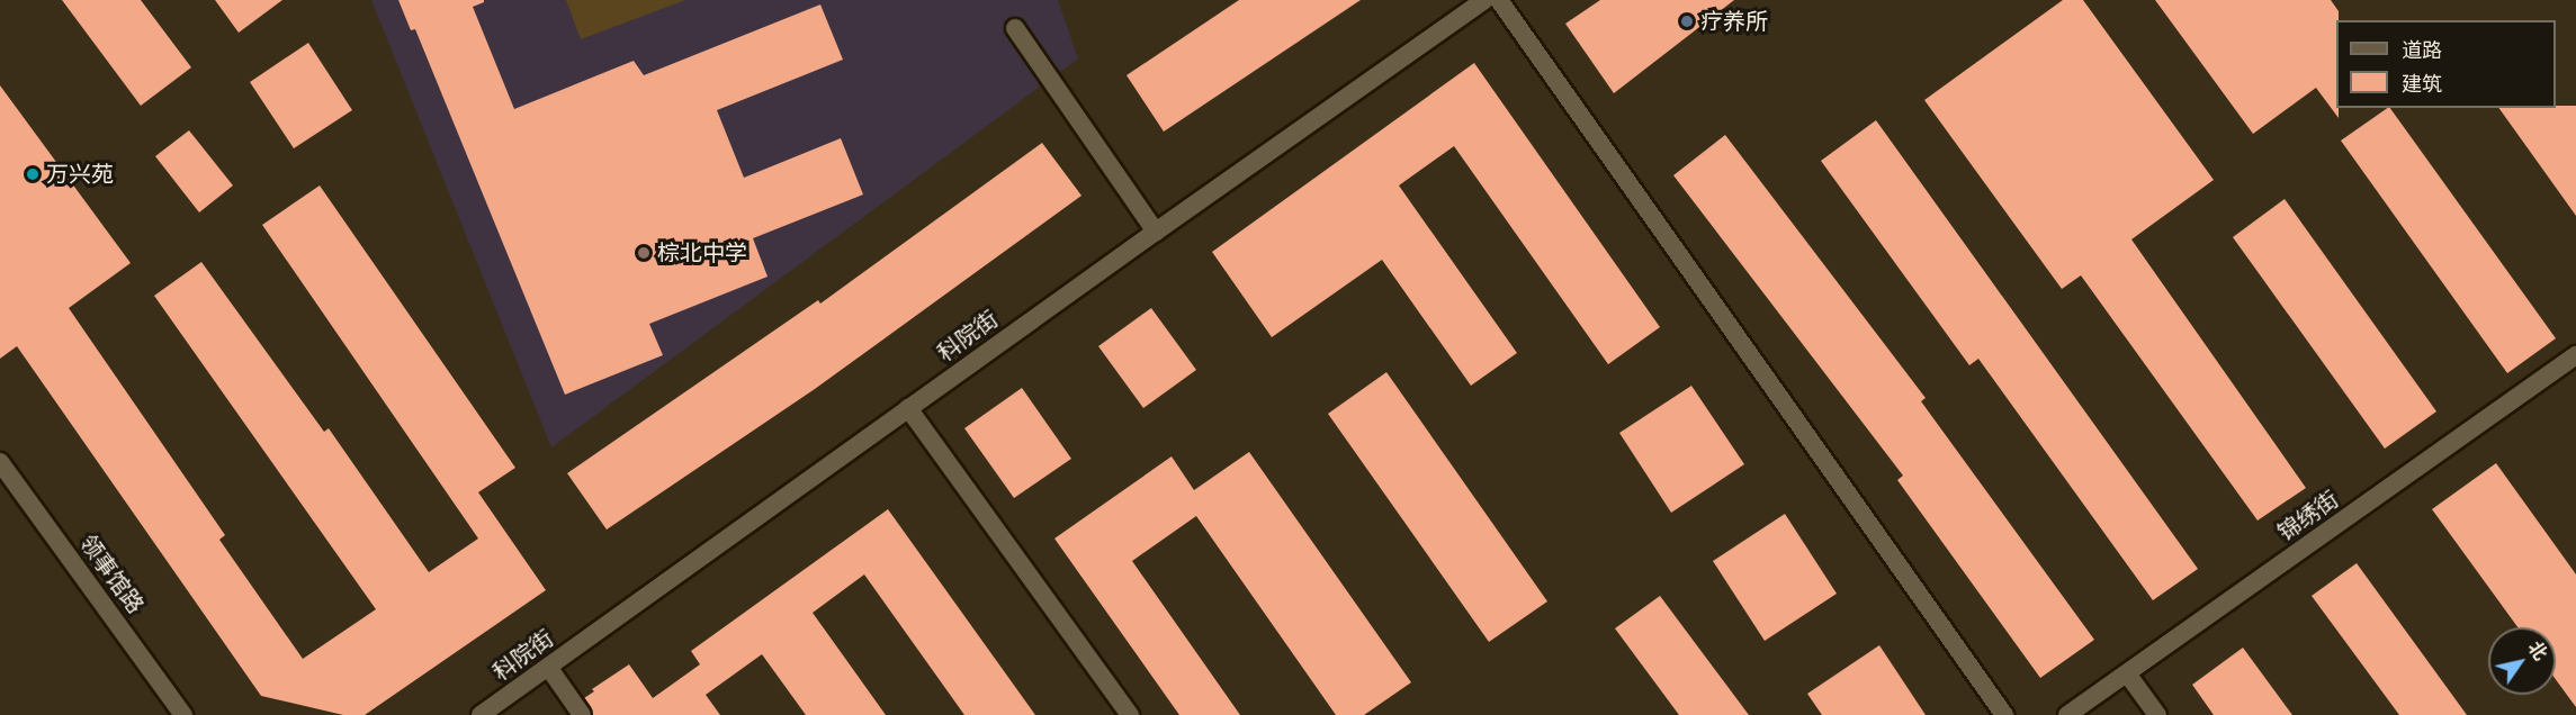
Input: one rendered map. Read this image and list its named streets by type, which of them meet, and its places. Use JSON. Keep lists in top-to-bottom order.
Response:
{
  "streets": {
    "street": ["科院街", "锦绣街", "领事馆路"]
  },
  "places": ["疗养所", "万兴苑", "棕北中学"],
  "legend": ["道路", "建筑"],
  "north": "top right"
}
